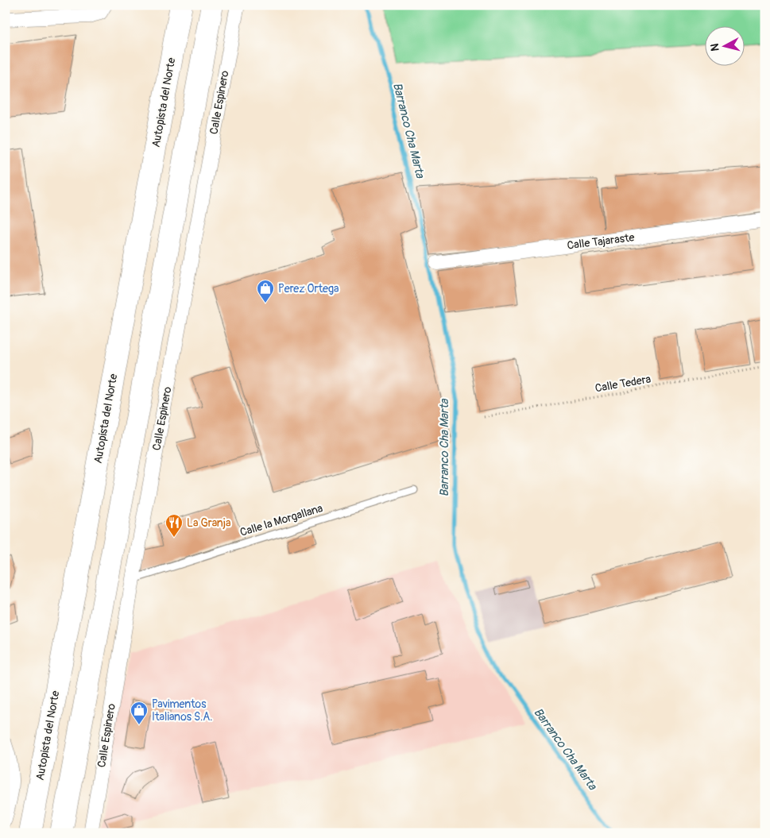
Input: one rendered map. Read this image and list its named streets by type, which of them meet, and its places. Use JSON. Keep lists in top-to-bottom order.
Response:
{
  "streets": {
    "highway": ["Autopista del Norte"],
    "street": ["Calle Espinero", "Calle Tajaraste"],
    "lane": ["Calle la Morgallana"],
    "path": ["Calle Tedera"]
  },
  "crossings": [
    ["Calle Espinero", "Calle la Morgallana"]
  ],
  "water": ["Barranco Cha Marta"],
  "places": {
    "shop": ["Perez Ortega", "Pavimentos Italianos S.A."],
    "restaurant": ["La Granja"]
  },
  "north": "left"
}
